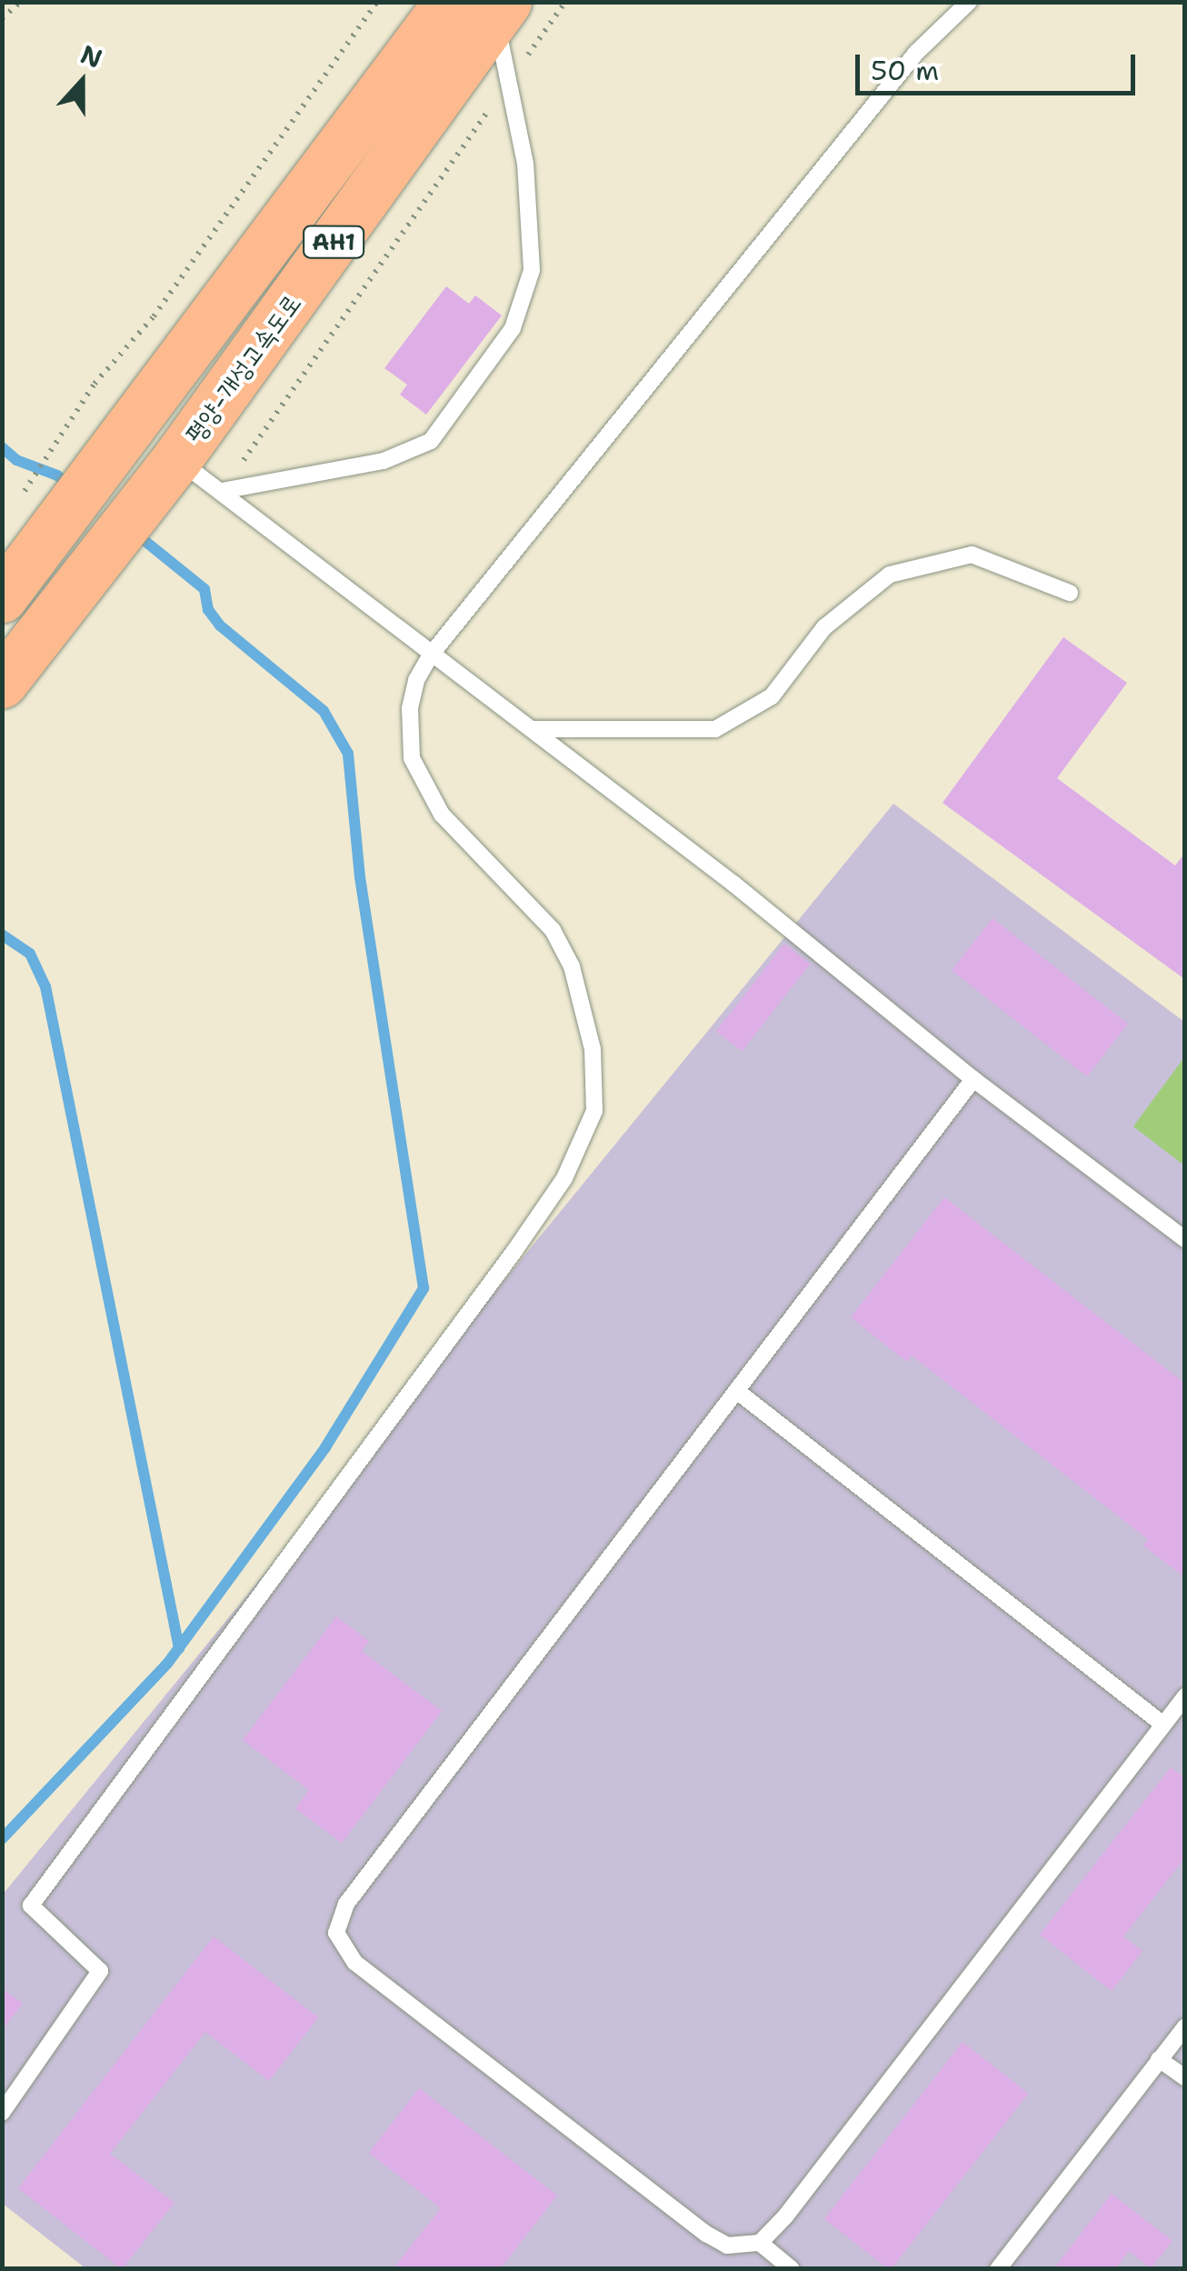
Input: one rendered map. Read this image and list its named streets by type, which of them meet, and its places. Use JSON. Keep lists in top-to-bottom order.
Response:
{
  "streets": {
    "highway": ["AH1", "평양-개성고속도로"]
  },
  "scale_bar": "50 m",
  "north": "top"
}
